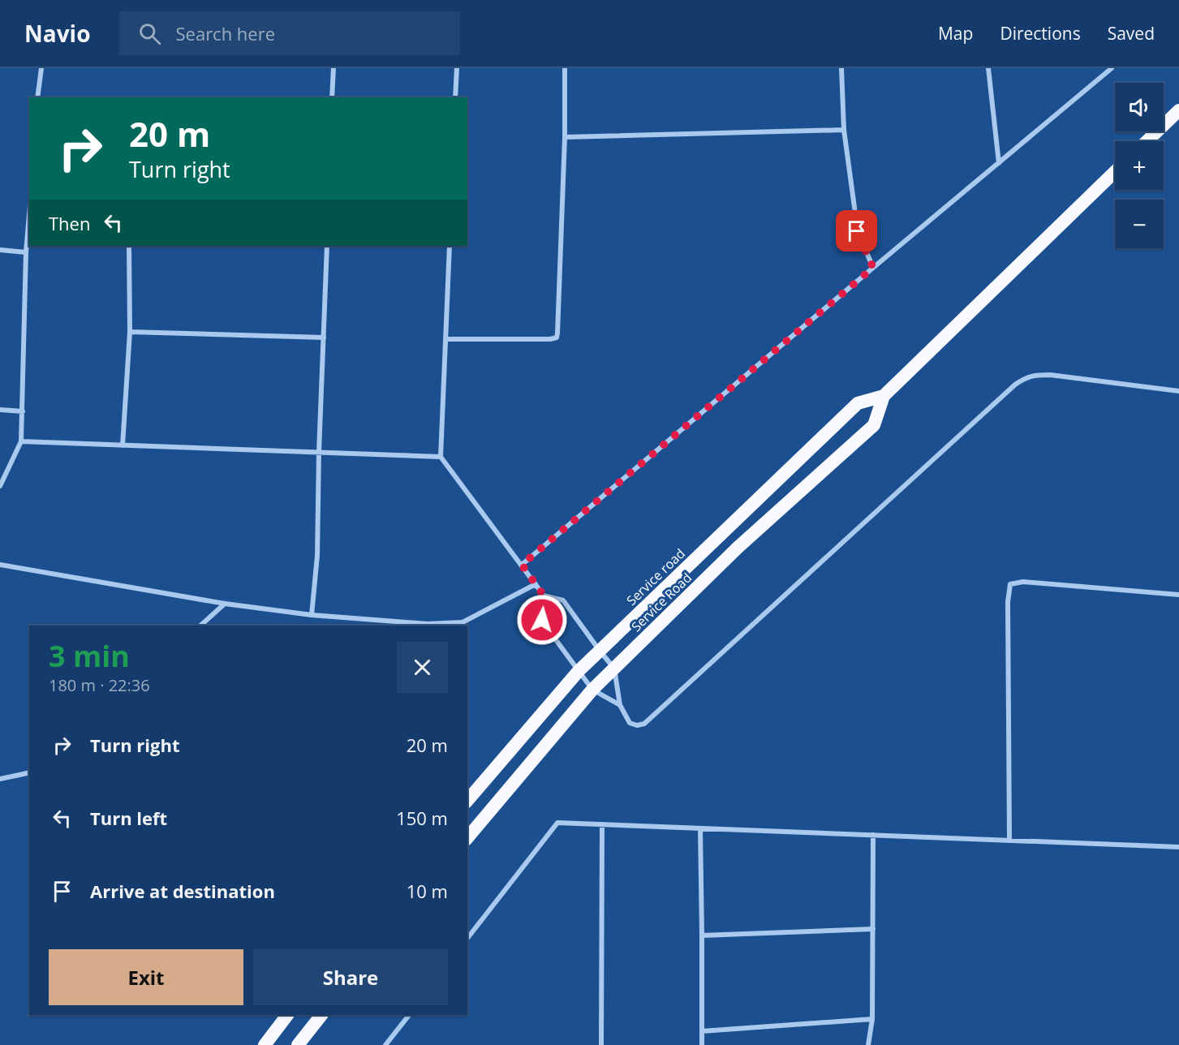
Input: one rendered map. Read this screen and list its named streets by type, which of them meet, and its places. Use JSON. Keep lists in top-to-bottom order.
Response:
{
  "streets": {
    "highway": ["Service road", "Service Road"]
  },
  "crossings": [
    ["Service road", "Service Road"]
  ],
  "page": {
    "header": "Navio",
    "search": "Search here",
    "nav": ["Map", "Directions", "Saved"],
    "map_buttons": ["+", "−"],
    "turn": ["20 m", "Turn right"],
    "then": "Then",
    "heading": ["3 min", "180 m · 22:36"],
    "list": [
      {
        "name": "Turn right",
        "value": "20 m"
      },
      {
        "name": "Turn left",
        "value": "150 m"
      },
      {
        "name": "Arrive at destination",
        "value": "10 m"
      }
    ],
    "buttons": ["Exit", "Share"]
  }
}
